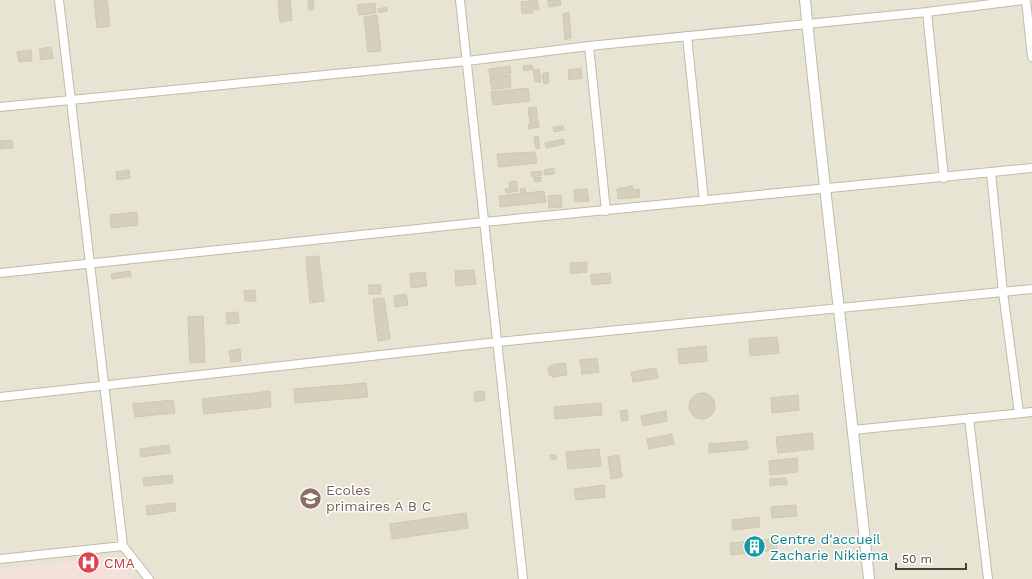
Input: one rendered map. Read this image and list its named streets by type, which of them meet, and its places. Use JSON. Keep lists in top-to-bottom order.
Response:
{
  "places": {
    "school or university": ["Ecoles primaires A B C"],
    "building": ["Centre d'accueil Zacharie Nikiema"],
    "hospital": ["CMA"]
  },
  "scale_bar": "50 m"
}
